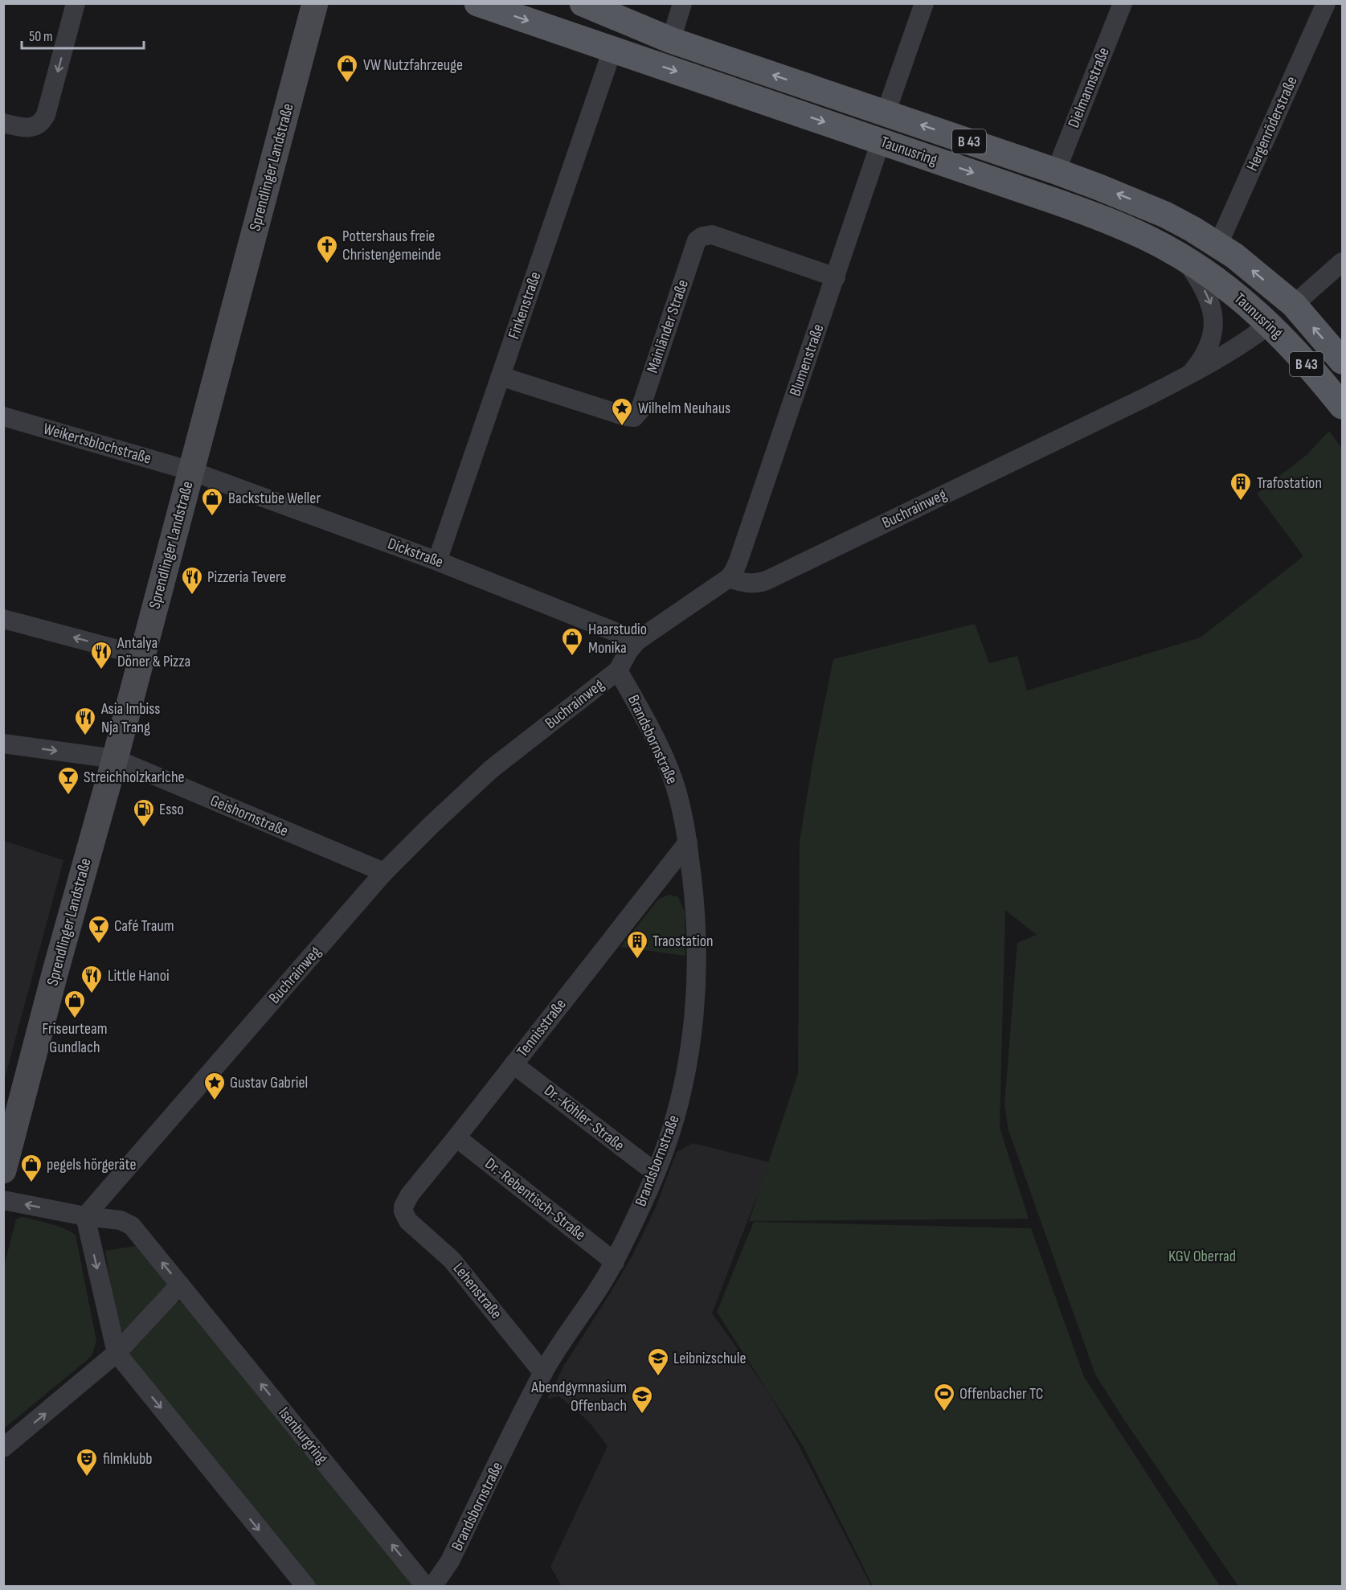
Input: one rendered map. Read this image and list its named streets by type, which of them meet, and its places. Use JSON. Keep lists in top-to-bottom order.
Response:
{
  "streets": {
    "main road": ["B 43", "Taunusring", "Sprendlinger Landstraße"],
    "street": [
      "Dielmannstraße",
      "Hergenröderstraße",
      "Finkenstraße",
      "Mainländer Straße",
      "Blumenstraße",
      "Weikertsblochstraße",
      "Buchrainweg",
      "Dickstraße",
      "Brandsbornstraße",
      "Geishornstraße",
      "Tennisstraße",
      "Dr.-Köhler-Straße",
      "Dr.-Rebentisch-Straße",
      "Lehenstraße",
      "Isenburgring"
    ]
  },
  "crossings": [
    ["Dielmannstraße", "Taunusring"],
    ["Hergenröderstraße", "Taunusring"],
    ["Taunusring", "Finkenstraße"],
    ["Taunusring", "Blumenstraße"],
    ["Taunusring", "Buchrainweg"],
    ["Sprendlinger Landstraße", "Weikertsblochstraße"],
    ["Sprendlinger Landstraße", "Dickstraße"],
    ["Sprendlinger Landstraße", "Geishornstraße"],
    ["Finkenstraße", "Mainländer Straße"],
    ["Finkenstraße", "Dickstraße"],
    ["Mainländer Straße", "Blumenstraße"],
    ["Blumenstraße", "Buchrainweg"],
    ["Weikertsblochstraße", "Dickstraße"],
    ["Buchrainweg", "Dickstraße"],
    ["Buchrainweg", "Brandsbornstraße"],
    ["Buchrainweg", "Geishornstraße"],
    ["Buchrainweg", "Isenburgring"],
    ["Brandsbornstraße", "Tennisstraße"],
    ["Brandsbornstraße", "Dr.-Köhler-Straße"],
    ["Brandsbornstraße", "Dr.-Rebentisch-Straße"],
    ["Brandsbornstraße", "Lehenstraße"],
    ["Tennisstraße", "Dr.-Köhler-Straße"],
    ["Tennisstraße", "Dr.-Rebentisch-Straße"],
    ["Tennisstraße", "Lehenstraße"]
  ],
  "parks": ["KGV Oberrad"],
  "places": {
    "shop": [
      "VW Nutzfahrzeuge",
      "Backstube Weller",
      "Haarstudio Monika",
      "Friseurteam Gundlach",
      "pegels hörgeräte"
    ],
    "church": ["Pottershaus freie Christengemeinde"],
    "place": ["Wilhelm Neuhaus", "Gustav Gabriel"],
    "building": ["Trafostation", "Traostation"],
    "restaurant": [
      "Pizzeria Tevere",
      "Antalya Döner & Pizza",
      "Asia Imbiss Nja Trang",
      "Little Hanoi"
    ],
    "bar": ["Streichholzkarlche", "Café Traum"],
    "fuel station": ["Esso"],
    "school or university": ["Leibnizschule", "Abendgymnasium Offenbach"],
    "sports": ["Offenbacher TC"],
    "theatre": ["filmklubb"]
  },
  "scale_bar": "50 m"
}
